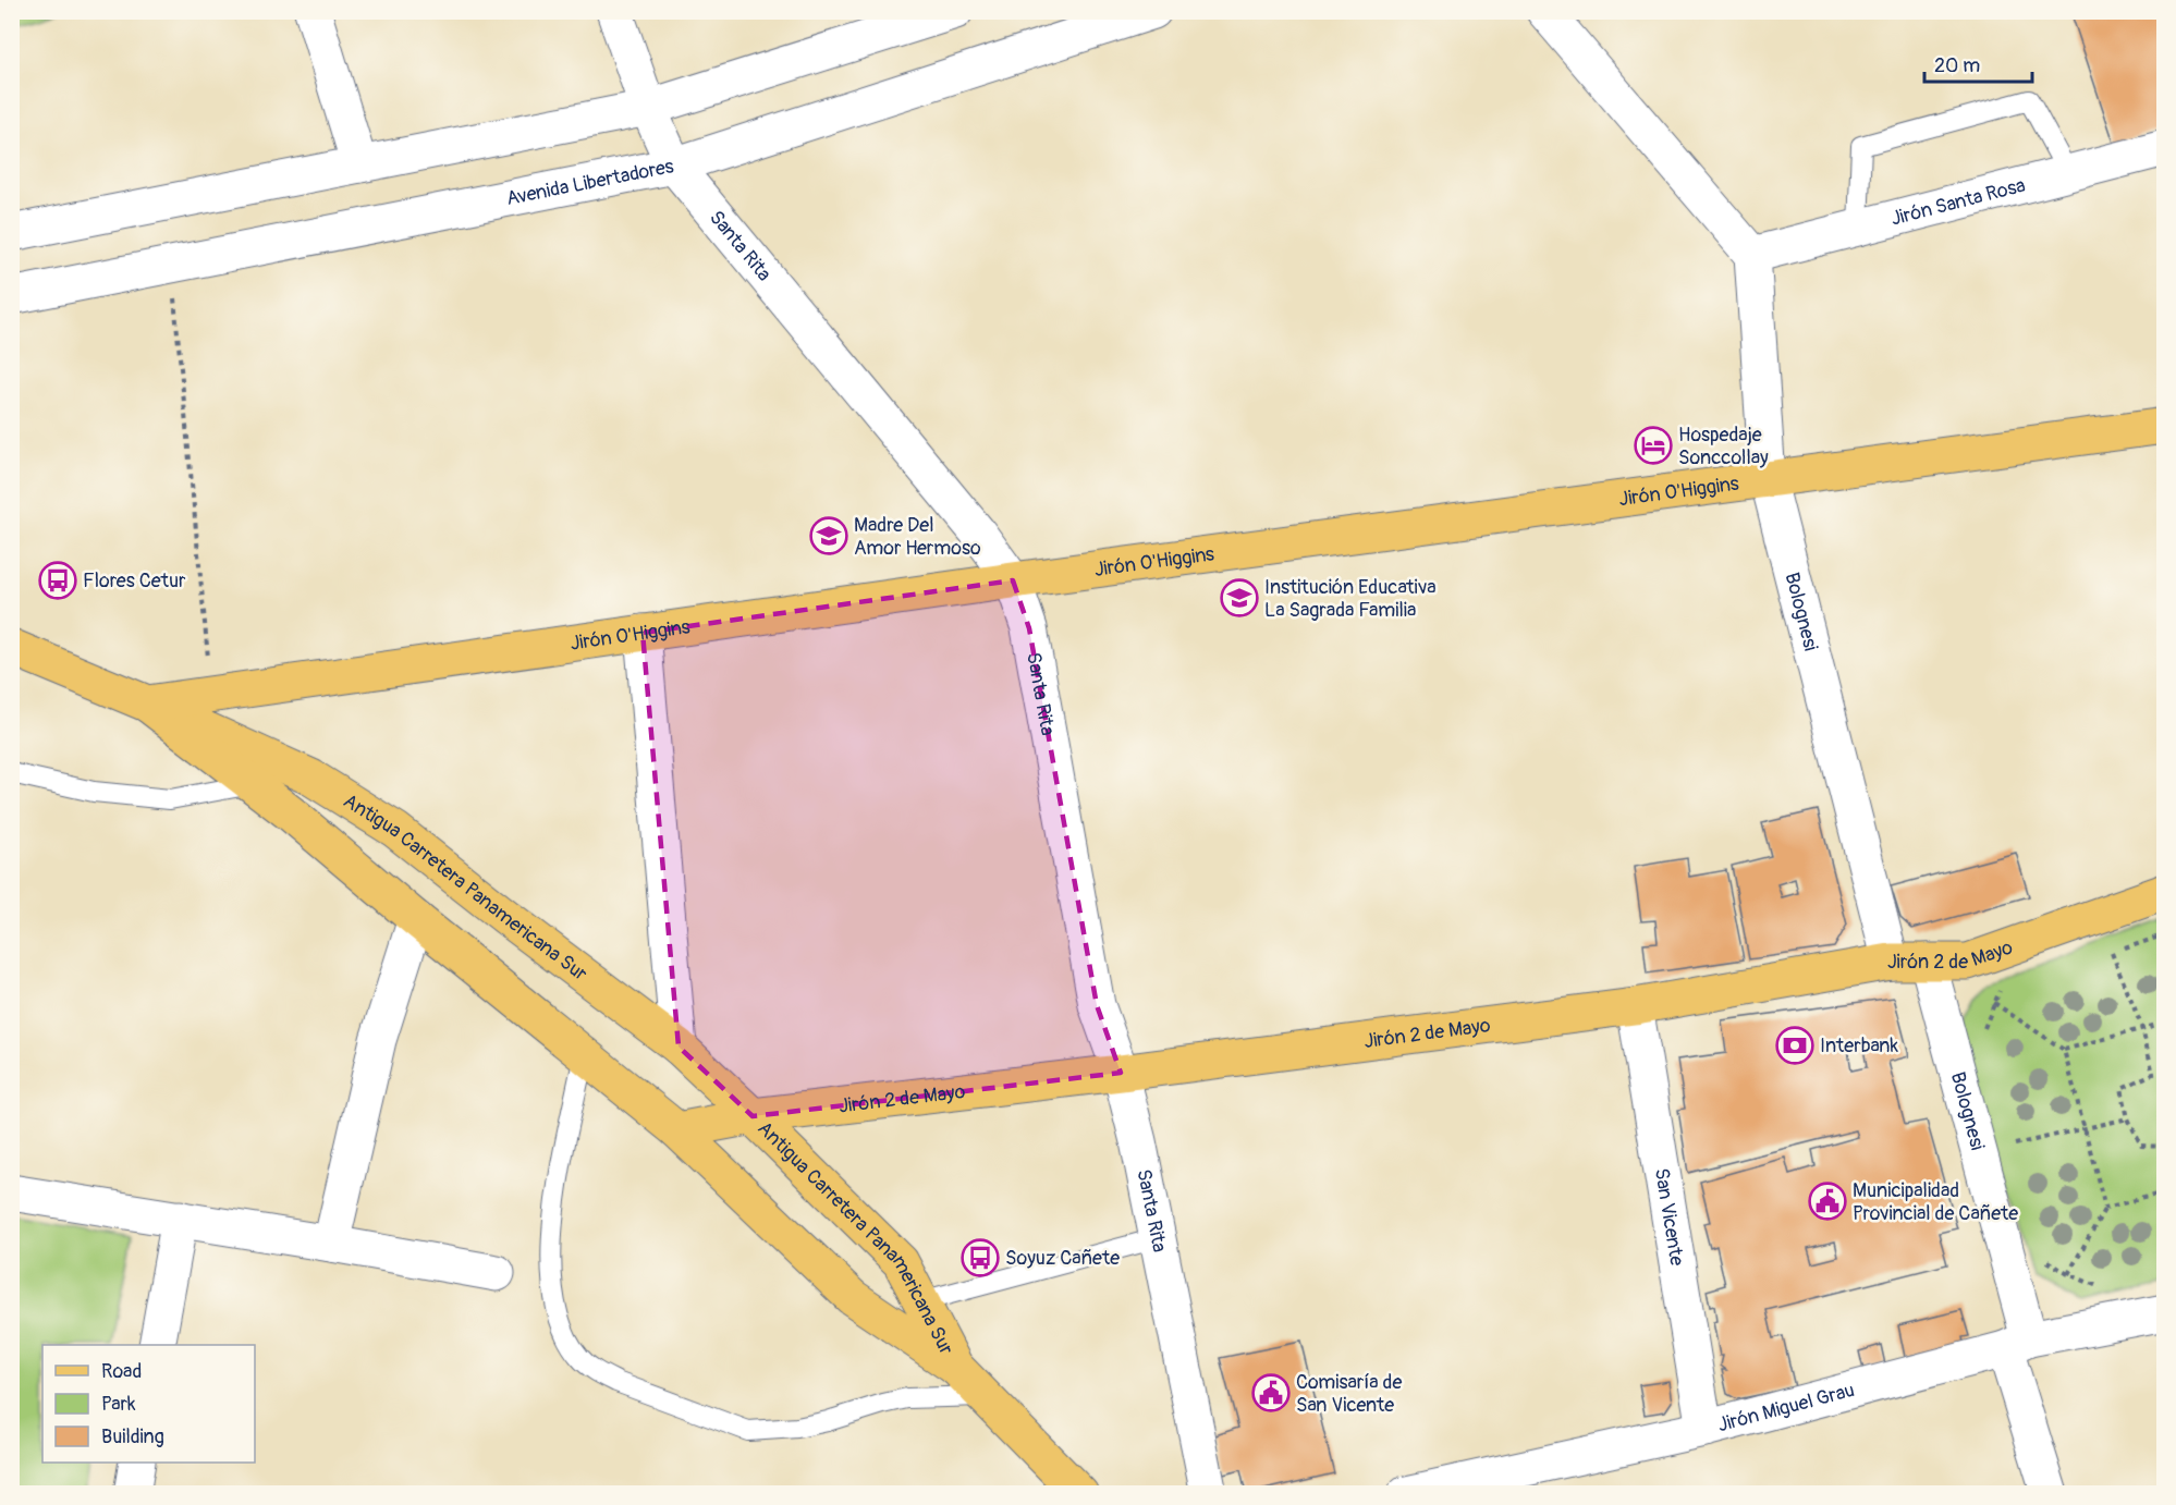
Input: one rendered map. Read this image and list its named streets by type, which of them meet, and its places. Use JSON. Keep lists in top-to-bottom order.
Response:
{
  "streets": {
    "main road": ["Jirón O'Higgins", "Antigua Carretera Panamericana Sur", "Jirón 2 de Mayo"],
    "street": [
      "Avenida Libertadores",
      "Jirón Santa Rosa",
      "Santa Rita",
      "Bolognesi",
      "San Vicente",
      "Jirón Miguel Grau"
    ]
  },
  "crossings": [
    ["Avenida Libertadores", "Santa Rita"],
    ["Jirón Santa Rosa", "Bolognesi"],
    ["Santa Rita", "Jirón O'Higgins"],
    ["Santa Rita", "Jirón 2 de Mayo"],
    ["Jirón O'Higgins", "Bolognesi"],
    ["Jirón O'Higgins", "Antigua Carretera Panamericana Sur"],
    ["Bolognesi", "Jirón 2 de Mayo"],
    ["Bolognesi", "Jirón Miguel Grau"],
    ["Antigua Carretera Panamericana Sur", "Jirón 2 de Mayo"],
    ["Jirón 2 de Mayo", "San Vicente"],
    ["San Vicente", "Jirón Miguel Grau"]
  ],
  "places": {
    "hotel": ["Hospedaje Sonccollay"],
    "school or university": ["Madre Del Amor Hermoso", "Institución Educativa La Sagrada Familia"],
    "bus stop": ["Flores Cetur", "Soyuz Cañete"],
    "bank": ["Interbank"],
    "public building": ["Municipalidad Provincial de Cañete", "Comisaría de San Vicente"]
  },
  "legend": ["Road", "Park", "Building"],
  "scale_bar": "20 m"
}
